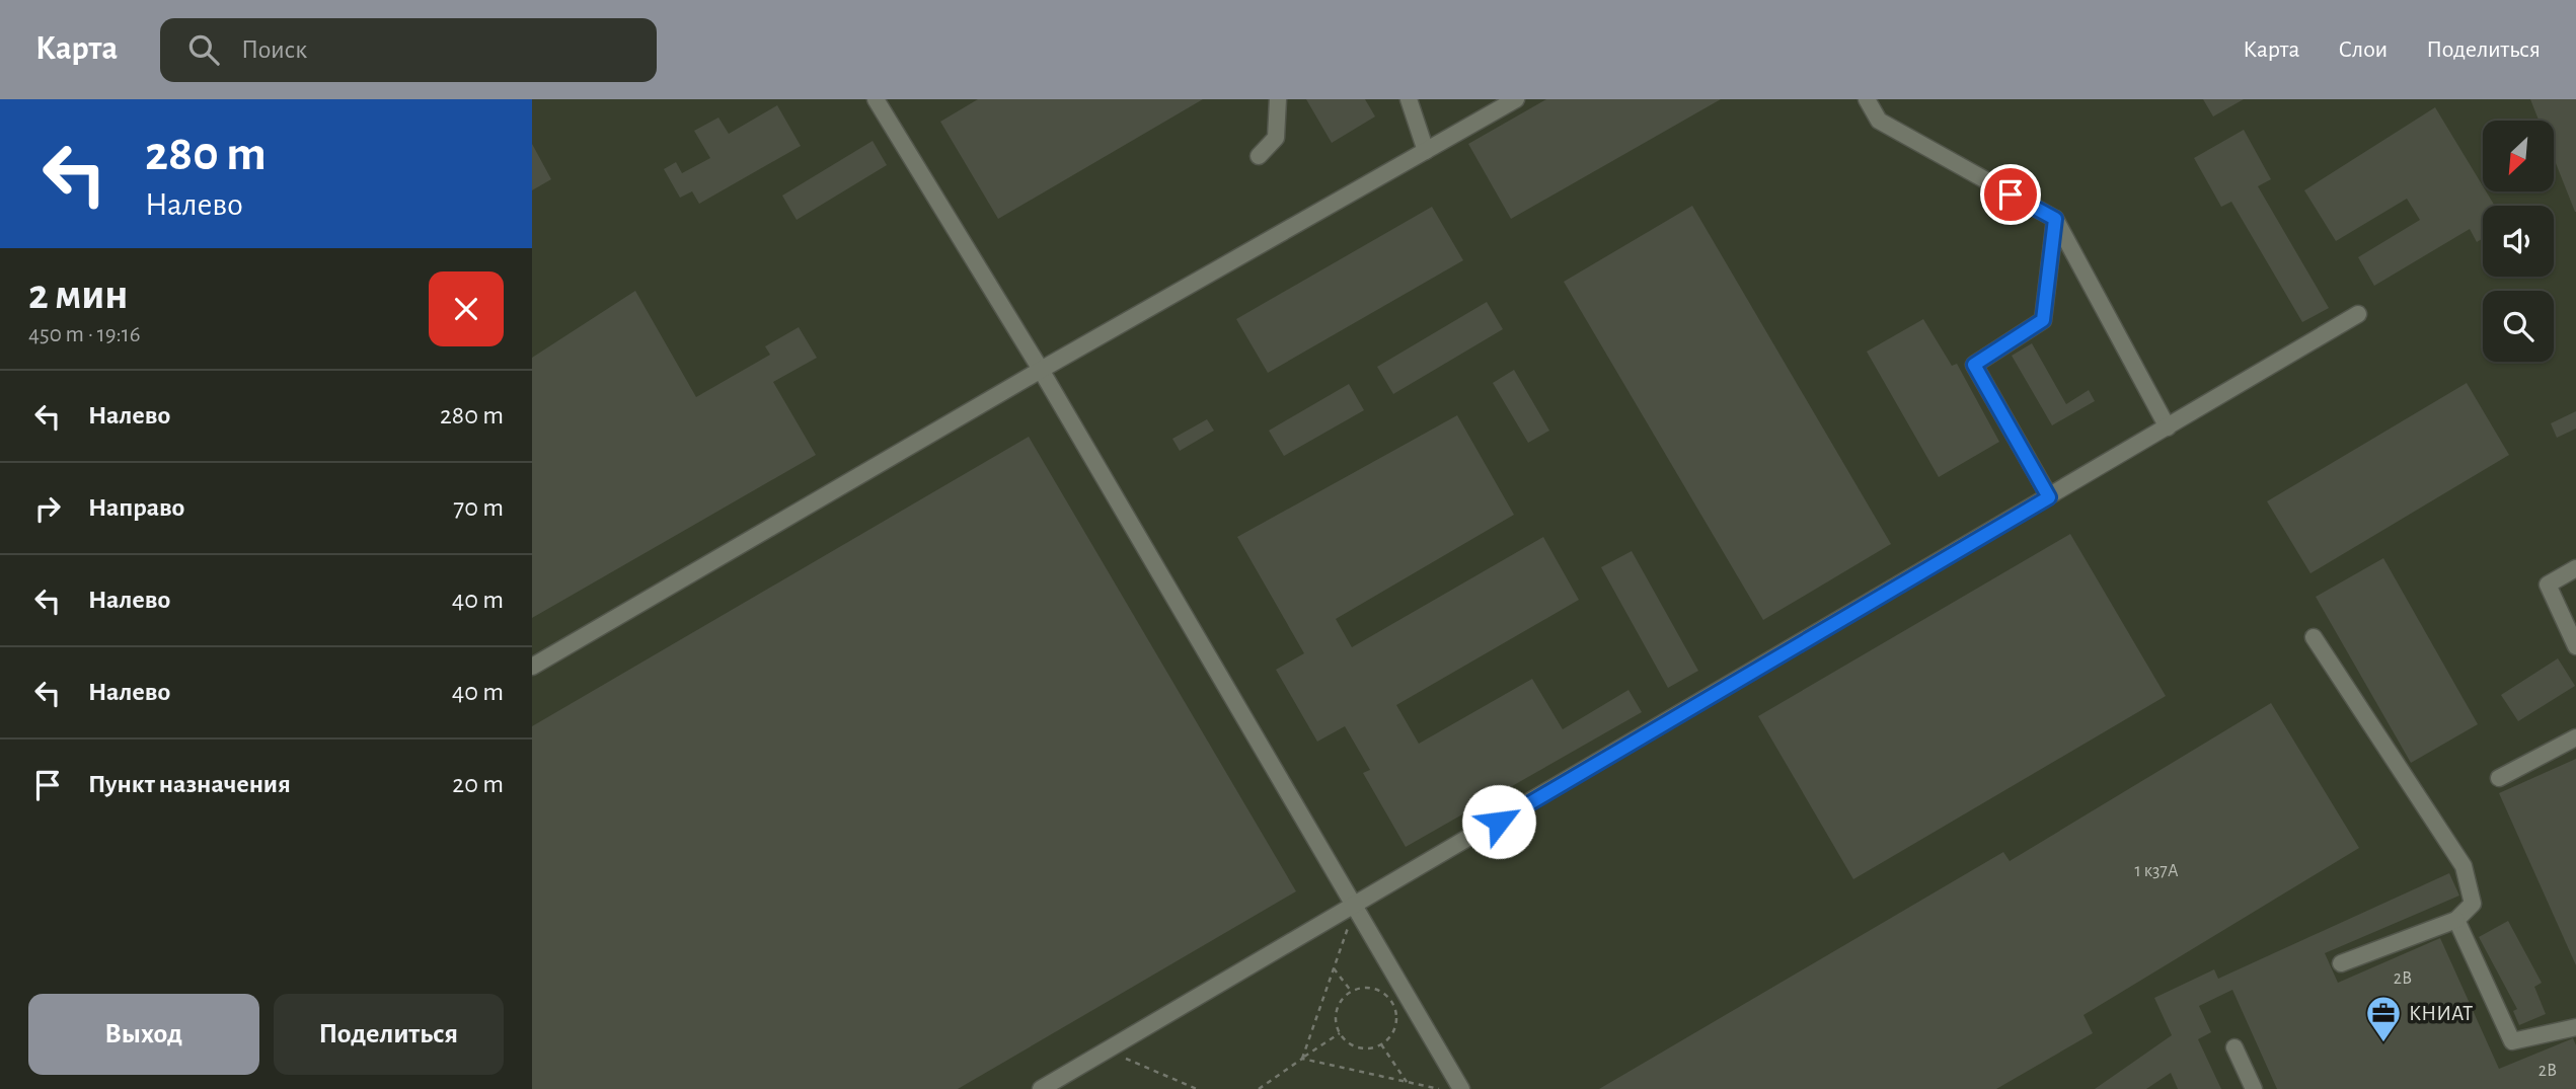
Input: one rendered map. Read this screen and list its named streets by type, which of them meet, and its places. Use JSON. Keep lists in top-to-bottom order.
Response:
{
  "places": {
    "office": ["КНИАТ"]
  },
  "house_numbers": ["1 к37А", "2В", "2В"],
  "north": "bottom left",
  "page": {
    "header": "Карта",
    "search": "Поиск",
    "nav": ["Карта", "Слои", "Поделиться"],
    "turn": ["280 m", "Налево"],
    "heading": ["2 мин", "450 m · 19:16"],
    "list": [
      {
        "name": "Налево",
        "value": "280 m"
      },
      {
        "name": "Направо",
        "value": "70 m"
      },
      {
        "name": "Налево",
        "value": "40 m"
      },
      {
        "name": "Налево",
        "value": "40 m"
      },
      {
        "name": "Пункт назначения",
        "value": "20 m"
      }
    ],
    "buttons": ["Выход", "Поделиться"]
  }
}
